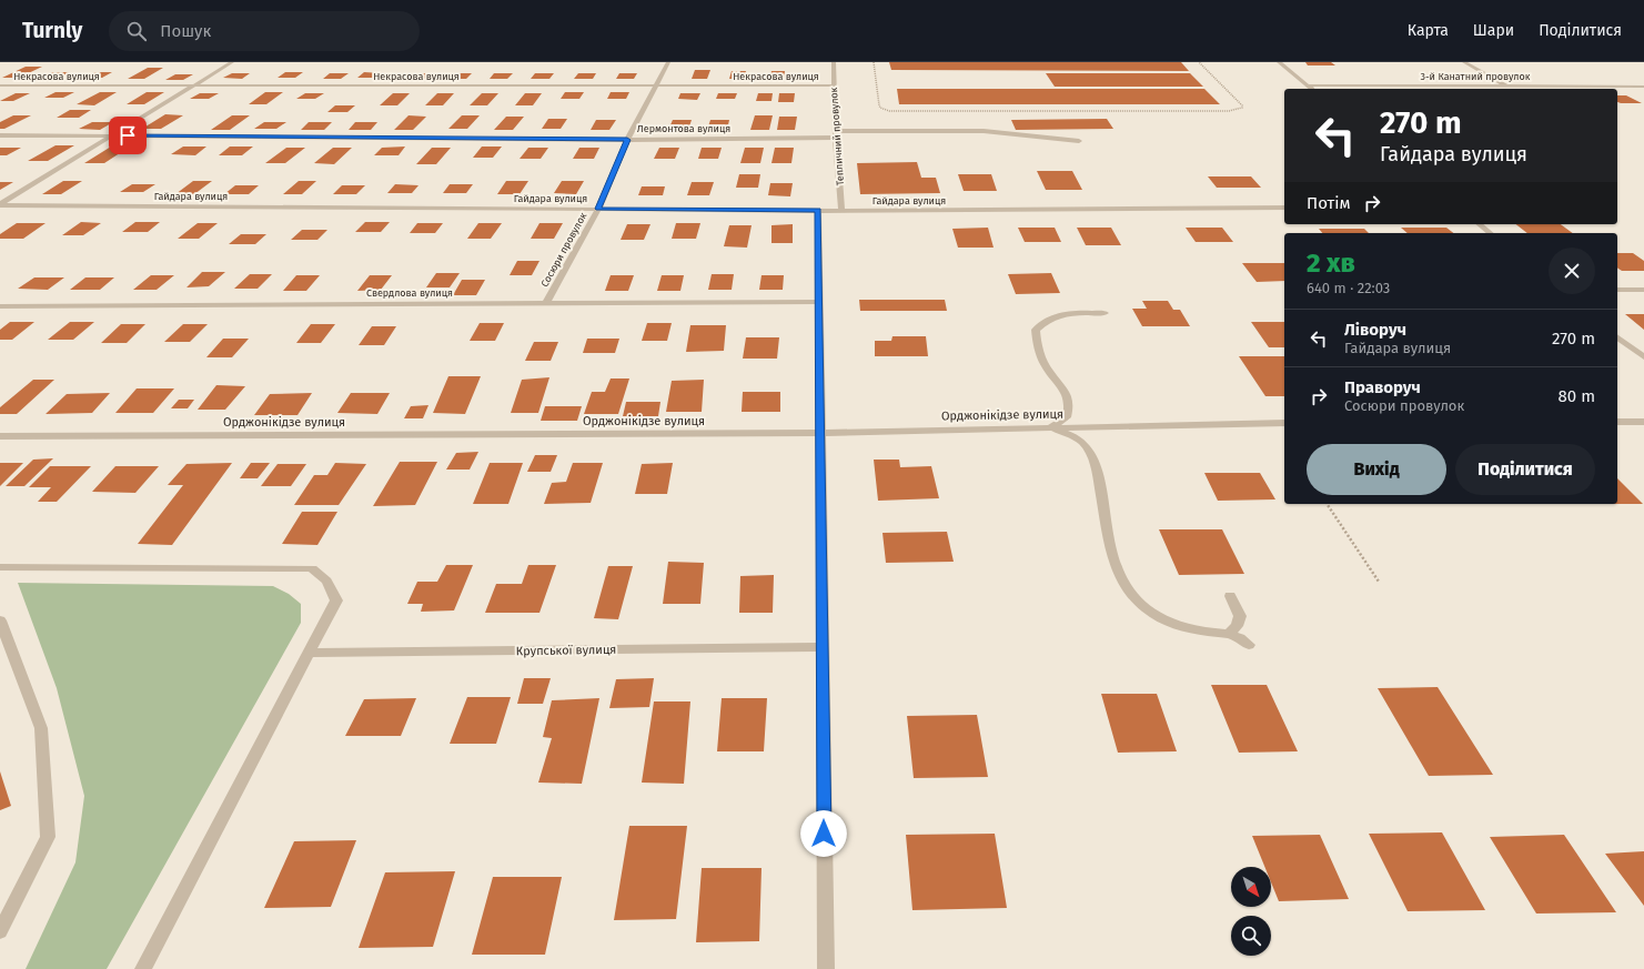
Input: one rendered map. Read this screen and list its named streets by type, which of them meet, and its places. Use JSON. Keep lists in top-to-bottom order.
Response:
{
  "streets": {
    "street": [
      "Некрасова вулиця",
      "3-й Канатний провулок",
      "Лермонтова вулиця",
      "Тепличний провулок",
      "Гайдара вулиця",
      "Сосюри провулок",
      "Свердлова вулиця",
      "Орджонікідзе вулиця",
      "Крупської вулиця"
    ]
  },
  "crossings": [
    ["Некрасова вулиця", "Тепличний провулок"],
    ["Некрасова вулиця", "Сосюри провулок"],
    ["Лермонтова вулиця", "Тепличний провулок"],
    ["Лермонтова вулиця", "Сосюри провулок"],
    ["Тепличний провулок", "Гайдара вулиця"],
    ["Гайдара вулиця", "Сосюри провулок"],
    ["Сосюри провулок", "Свердлова вулиця"]
  ],
  "north": "bottom right",
  "page": {
    "header": "Turnly",
    "search": "Пошук",
    "nav": ["Карта", "Шари", "Поділитися"],
    "turn": ["270 m", "Гайдара вулиця"],
    "then": "Потім",
    "heading": ["2 хв", "640 m · 22:03"],
    "list": [
      {
        "name": "Ліворуч",
        "note": "Гайдара вулиця",
        "value": "270 m"
      },
      {
        "name": "Праворуч",
        "note": "Сосюри провулок",
        "value": "80 m"
      }
    ],
    "buttons": ["Вихід", "Поділитися"]
  }
}
